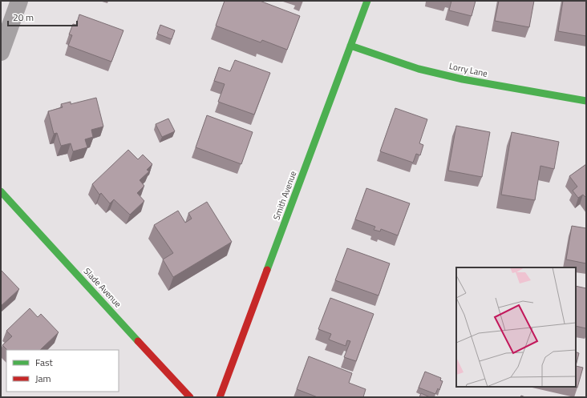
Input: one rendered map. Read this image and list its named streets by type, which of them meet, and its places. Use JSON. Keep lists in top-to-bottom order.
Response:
{
  "streets": {
    "street": ["Lorry Lane", "Smith Avenue", "Slade Avenue"]
  },
  "crossings": [
    ["Lorry Lane", "Smith Avenue"]
  ],
  "legend": ["Fast", "Jam"],
  "scale_bar": "20 m"
}
